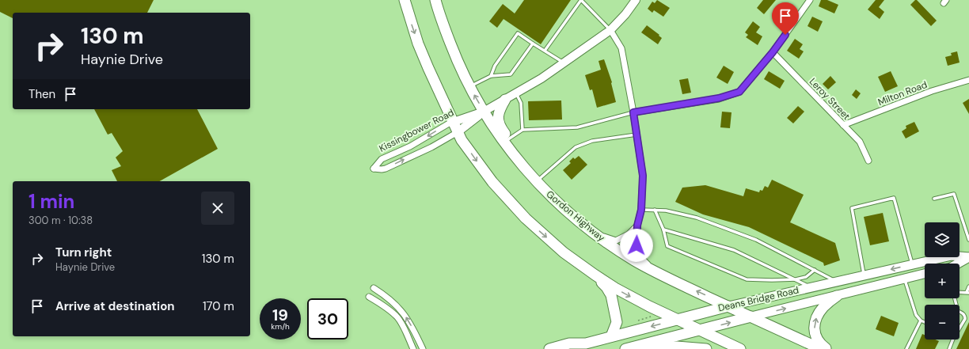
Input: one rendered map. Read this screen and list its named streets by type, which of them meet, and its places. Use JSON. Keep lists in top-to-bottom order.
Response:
{
  "streets": {
    "highway": ["Gordon Highway", "Deans Bridge Road"],
    "street": ["Milton Road", "Leroy Street", "Kissingbower Road"]
  },
  "crossings": [
    ["Milton Road", "Leroy Street"],
    ["Kissingbower Road", "Gordon Highway"],
    ["Gordon Highway", "Deans Bridge Road"]
  ],
  "page": {
    "turn": ["130 m", "Haynie Drive"],
    "then": "Then",
    "heading": ["1 min", "300 m · 10:38"],
    "map_buttons": ["+", "−"],
    "list": [
      {
        "name": "Turn right",
        "note": "Haynie Drive",
        "value": "130 m"
      },
      {
        "name": "Arrive at destination",
        "value": "170 m"
      }
    ],
    "speed": "19 km/h",
    "limit": "30"
  }
}
